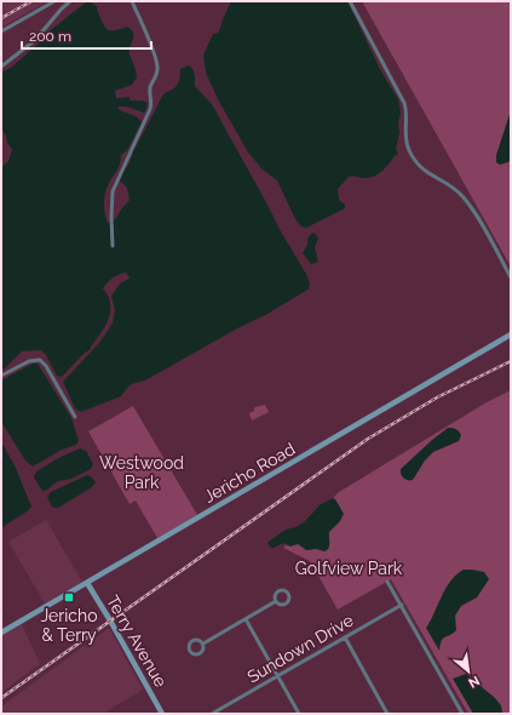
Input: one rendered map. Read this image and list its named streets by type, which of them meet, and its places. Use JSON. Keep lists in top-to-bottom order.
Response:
{
  "streets": {
    "main road": ["Jericho Road", "Terry Avenue"],
    "street": ["Sundown Drive"]
  },
  "crossings": [
    ["Jericho Road", "Terry Avenue"]
  ],
  "parks": ["Westwood Park", "Golfview Park"],
  "places": {
    "transit": ["Jericho & Terry"]
  },
  "scale_bar": "200 m",
  "north": "bottom right"
}
